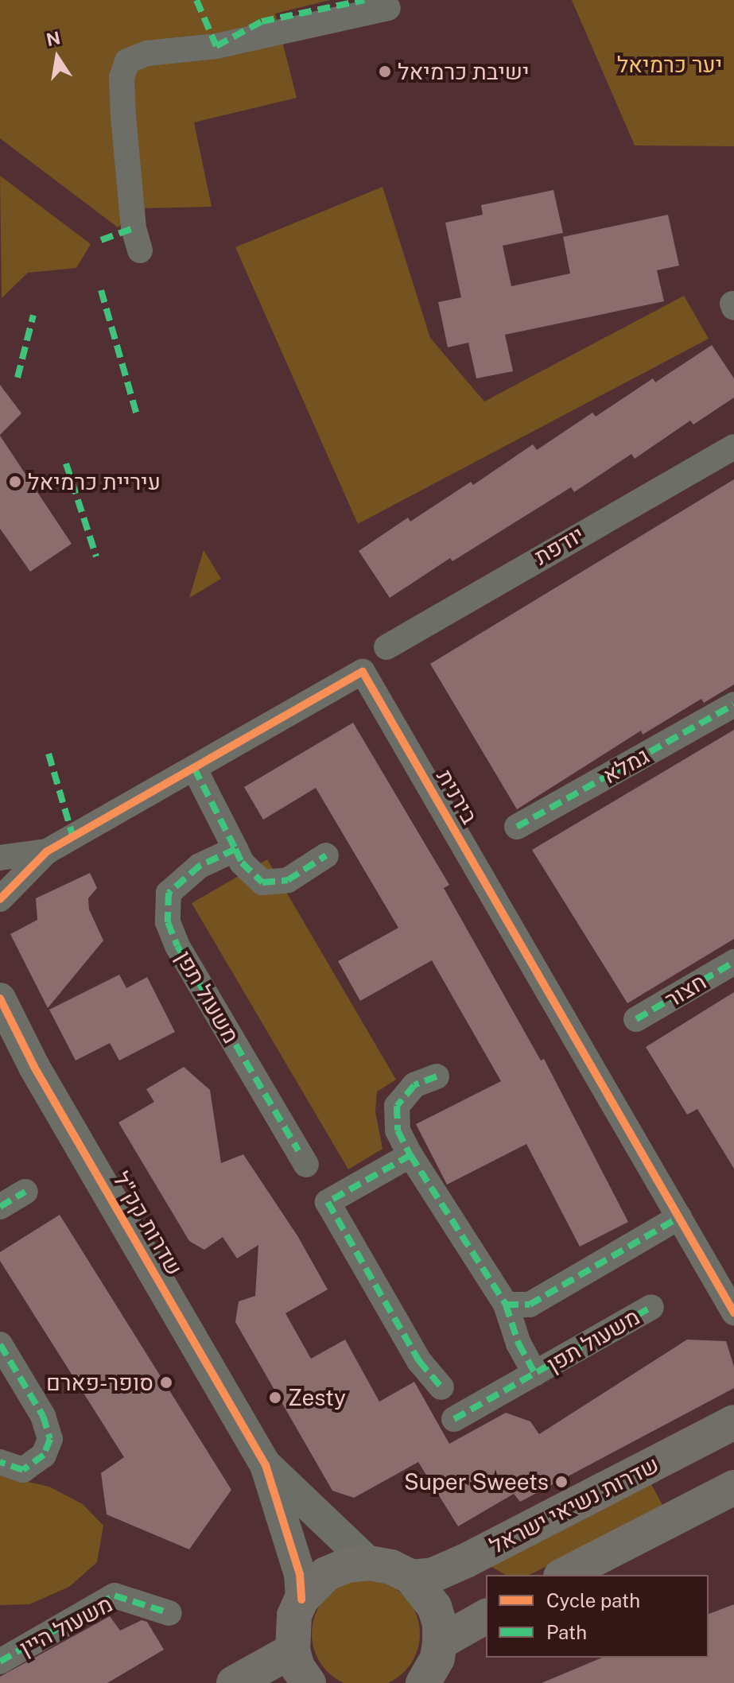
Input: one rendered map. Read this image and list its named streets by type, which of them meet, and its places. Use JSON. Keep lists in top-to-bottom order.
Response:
{
  "streets": {
    "main road": ["שדרות נשיאי ישראל"],
    "street": [
      "יודפת",
      "גמלא",
      "בירנית",
      "חצור",
      "משעול תפן",
      "שדרות קק\"ל",
      "משעול היין"
    ]
  },
  "parks": ["יער כרמיאל"],
  "places": [
    "ישיבת כרמיאל",
    "עיריית כרמיאל",
    "סופר-פארם",
    "Zesty",
    "Super Sweets"
  ],
  "legend": ["Cycle path", "Path"],
  "north": "top"
}
